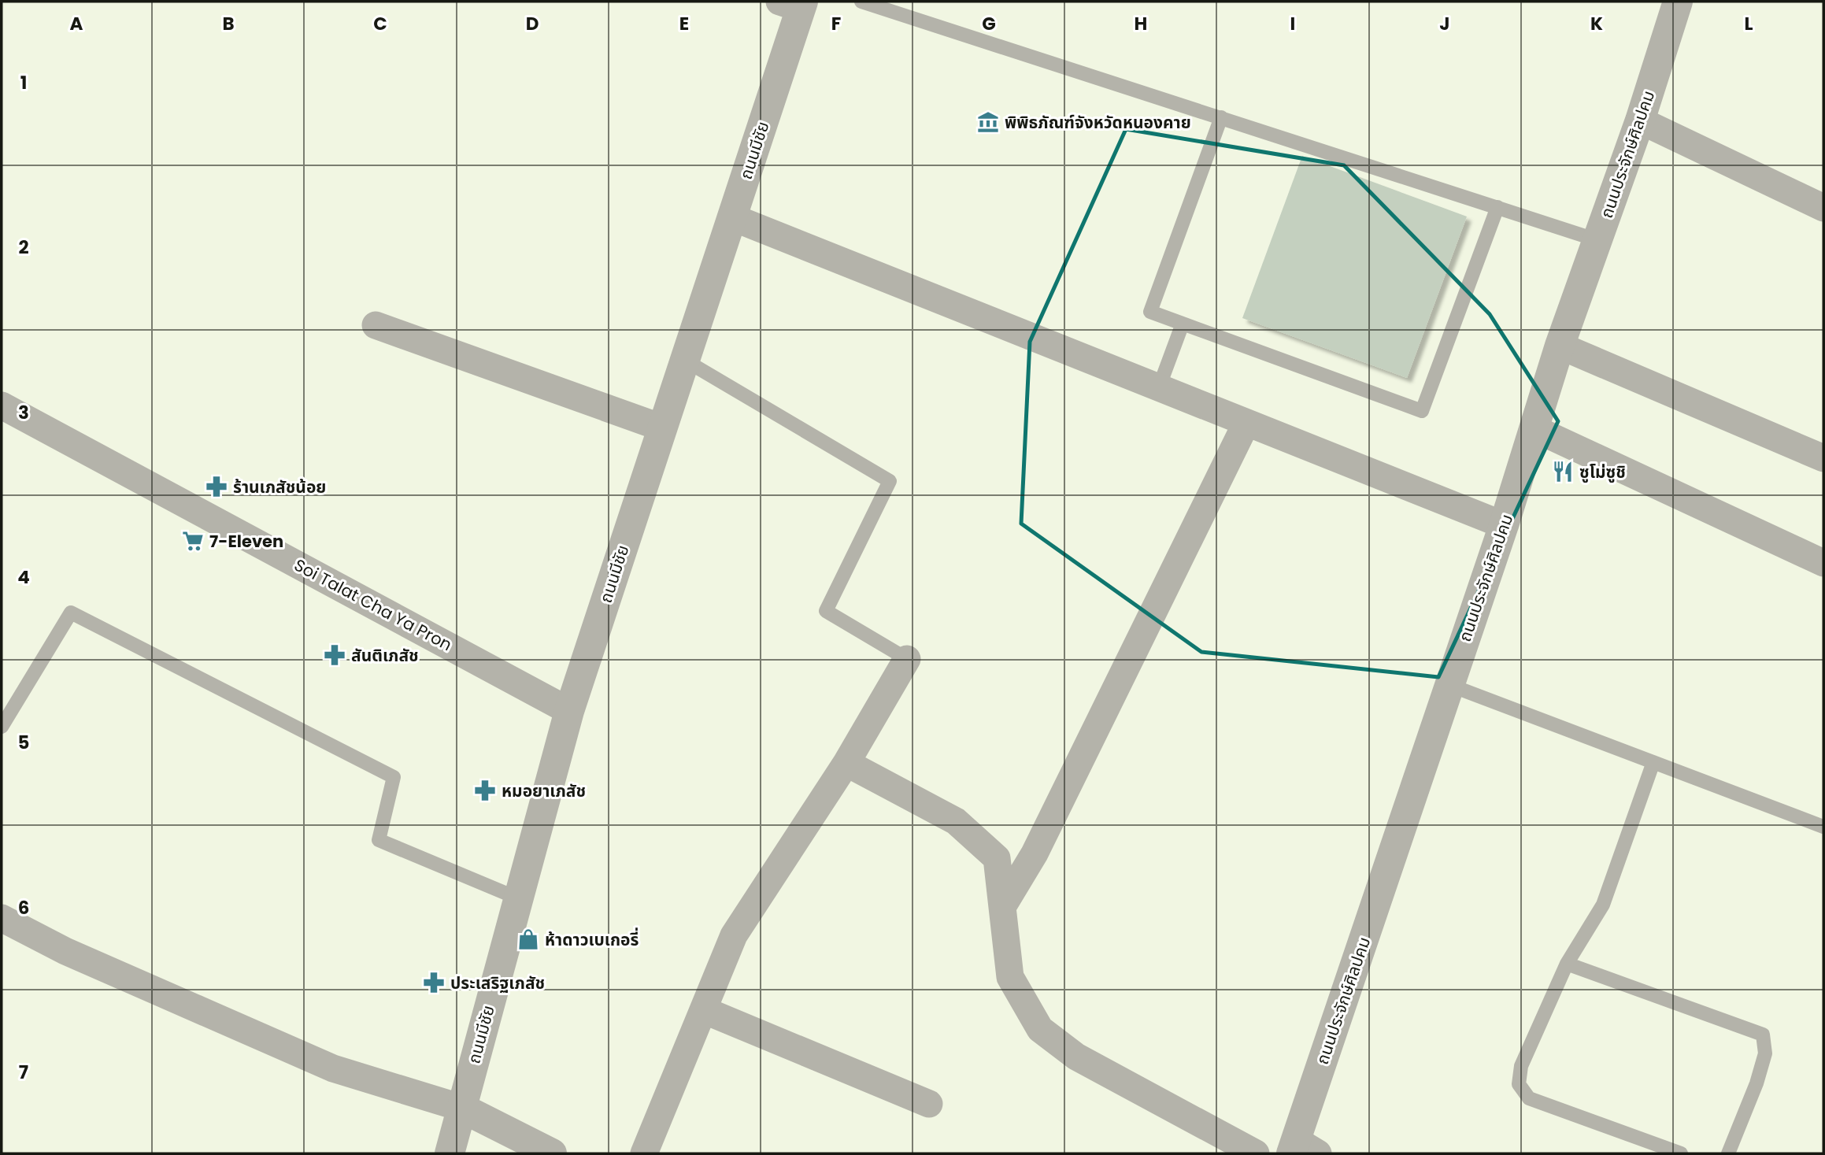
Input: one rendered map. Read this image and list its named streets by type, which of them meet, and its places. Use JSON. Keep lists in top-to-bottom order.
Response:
{
  "streets": {
    "street": ["ถนนมีชัย", "ถนนประจักษ์ศิลปคม", "Soi Talat Cha Ya Pron"]
  },
  "crossings": [
    ["ถนนมีชัย", "Soi Talat Cha Ya Pron"]
  ],
  "places": {
    "museum": ["พิพิธภัณฑ์จังหวัดหนองคาย"],
    "restaurant": ["ซูโม่ซูชิ"],
    "pharmacy": [
      "ร้านเภสัชน้อย",
      "สันติเภสัช",
      "หมอยาเภสัช",
      "ประเสริฐเภสัช"
    ],
    "supermarket": ["7-Eleven"],
    "shop": ["ห้าดาวเบเกอรี่"]
  },
  "grid": {
    "columns": [
      "A",
      "B",
      "C",
      "D",
      "E",
      "F",
      "G",
      "H",
      "I",
      "J",
      "K",
      "L"
    ],
    "rows": [
      "1",
      "2",
      "3",
      "4",
      "5",
      "6",
      "7"
    ]
  }
}
